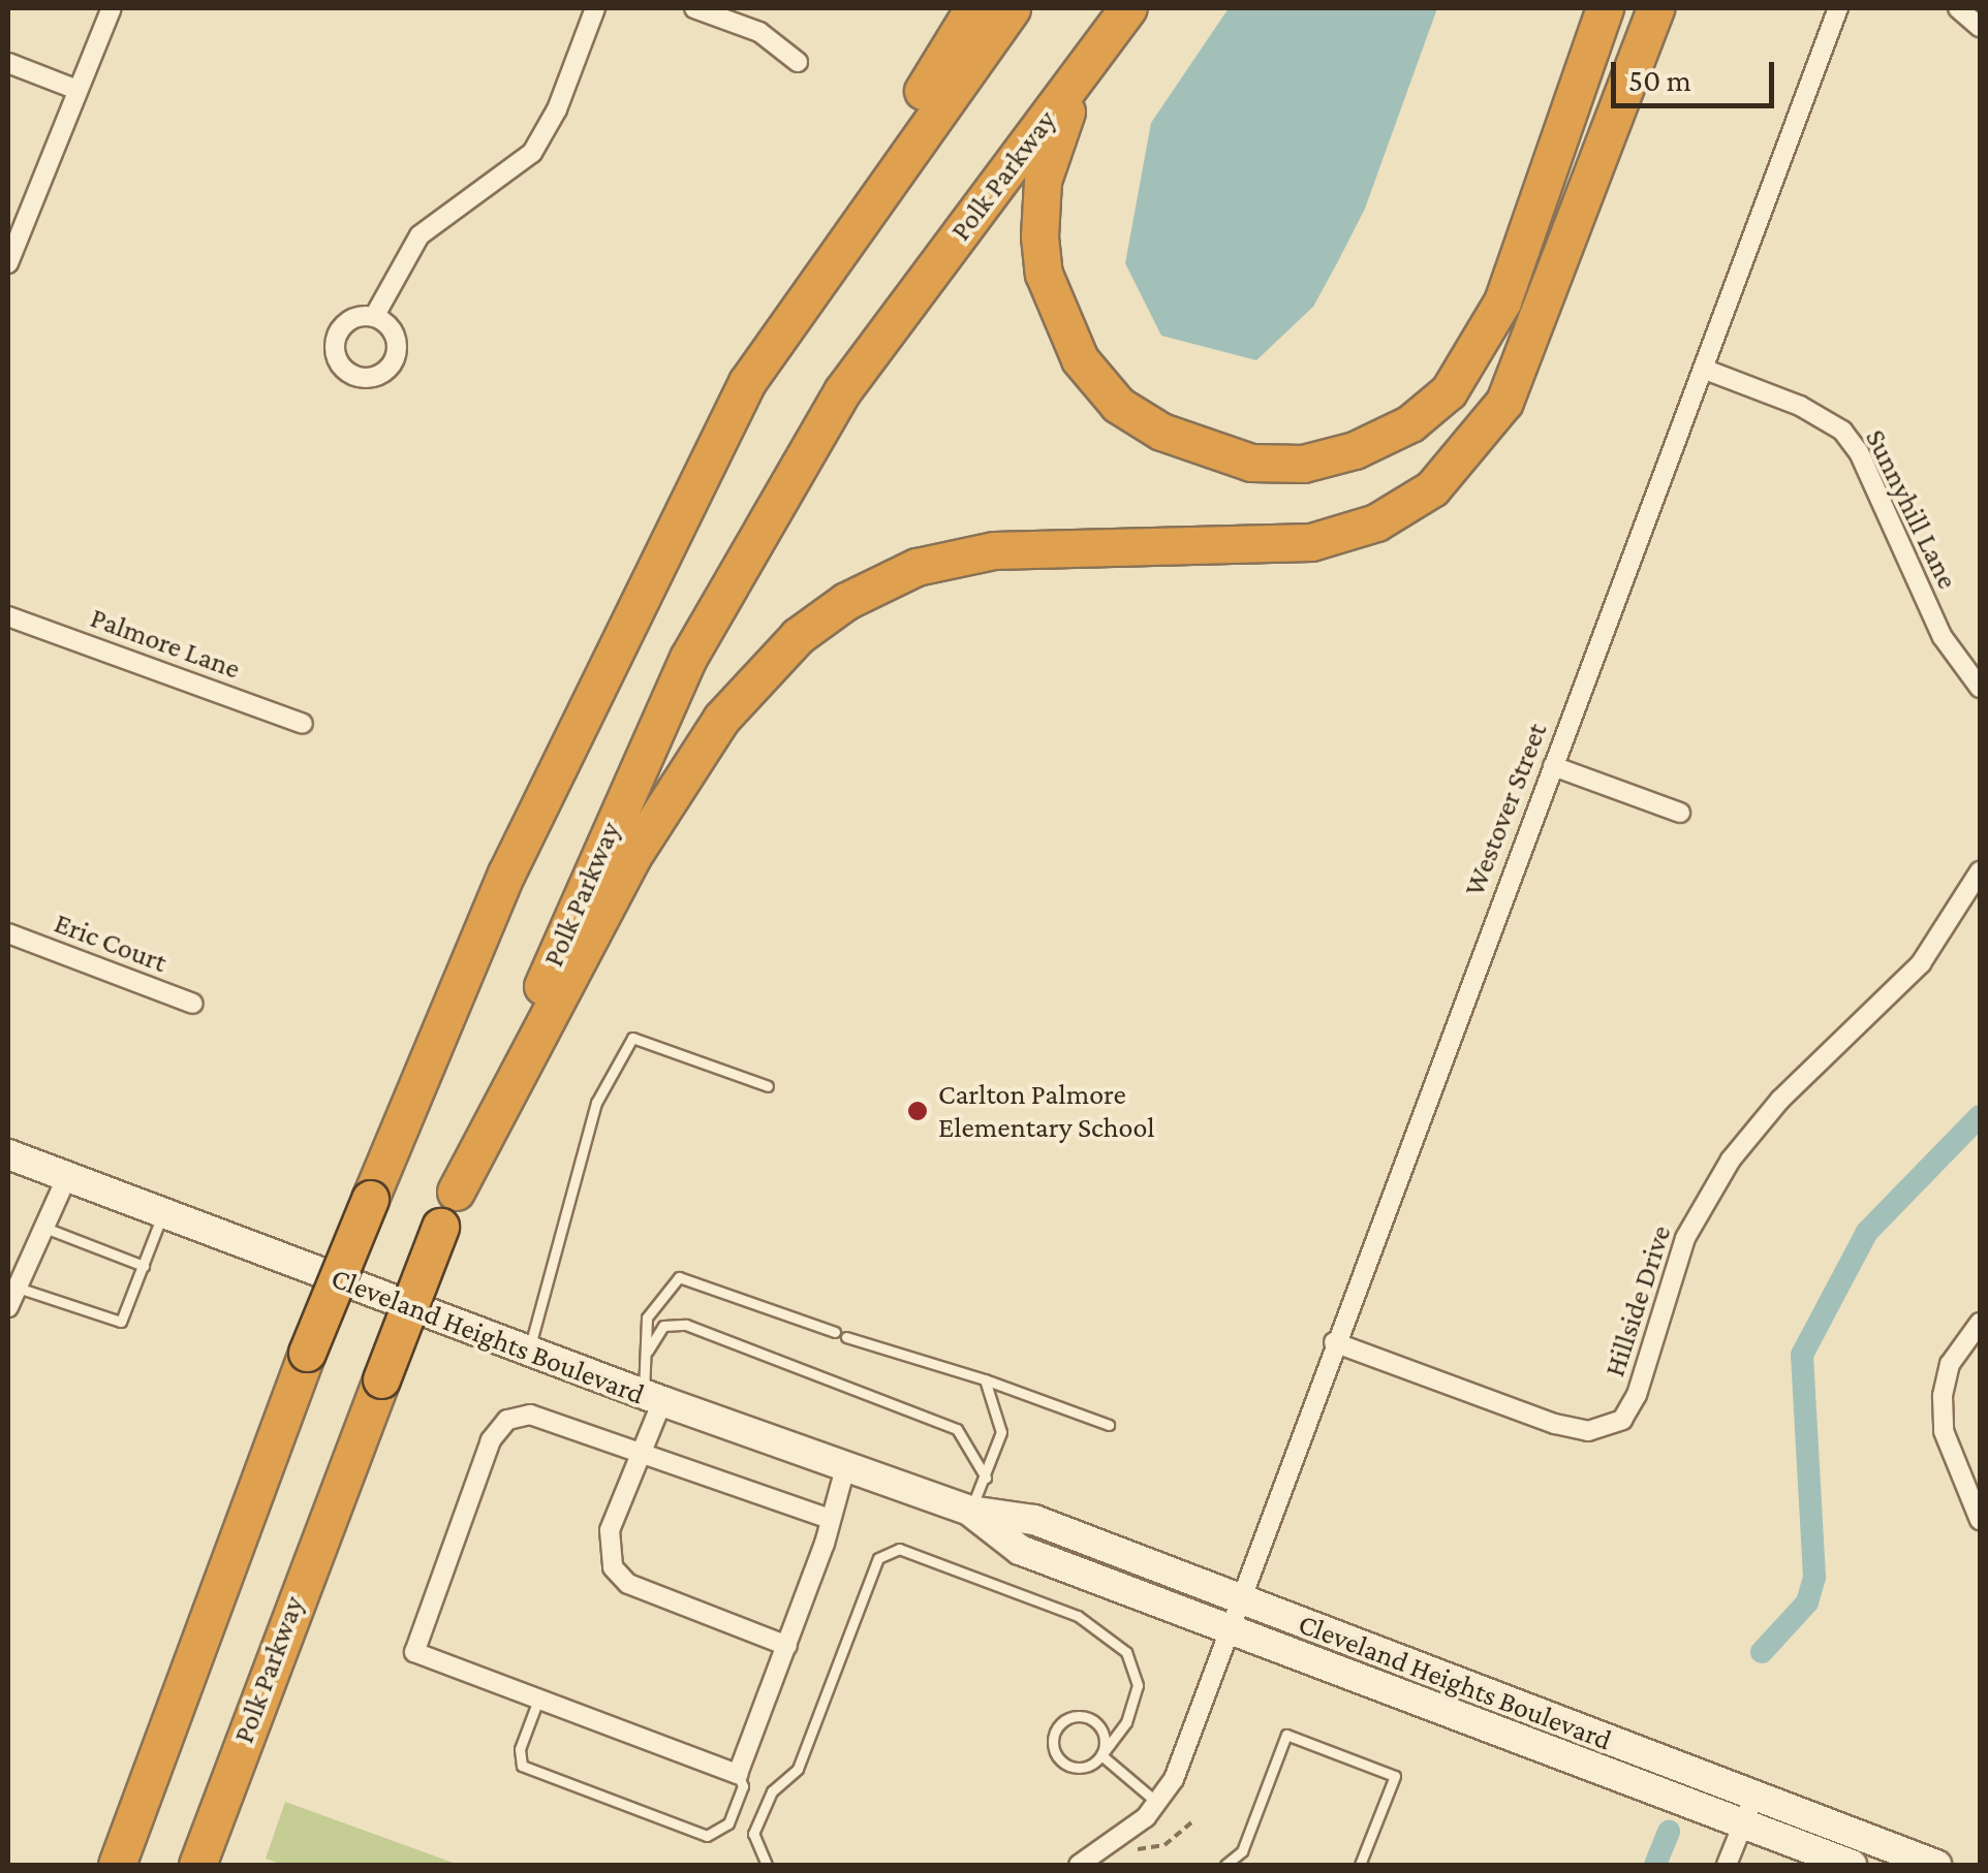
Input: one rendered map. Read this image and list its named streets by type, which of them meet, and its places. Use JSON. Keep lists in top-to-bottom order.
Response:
{
  "streets": {
    "highway": ["Polk Parkway"],
    "street": [
      "Sunnyhill Lane",
      "Palmore Lane",
      "Westover Street",
      "Eric Court",
      "Hillside Drive",
      "Cleveland Heights Boulevard"
    ]
  },
  "crossings": [
    ["Sunnyhill Lane", "Westover Street"],
    ["Westover Street", "Hillside Drive"],
    ["Westover Street", "Cleveland Heights Boulevard"]
  ],
  "places": ["Carlton Palmore Elementary School"],
  "scale_bar": "50 m"
}
